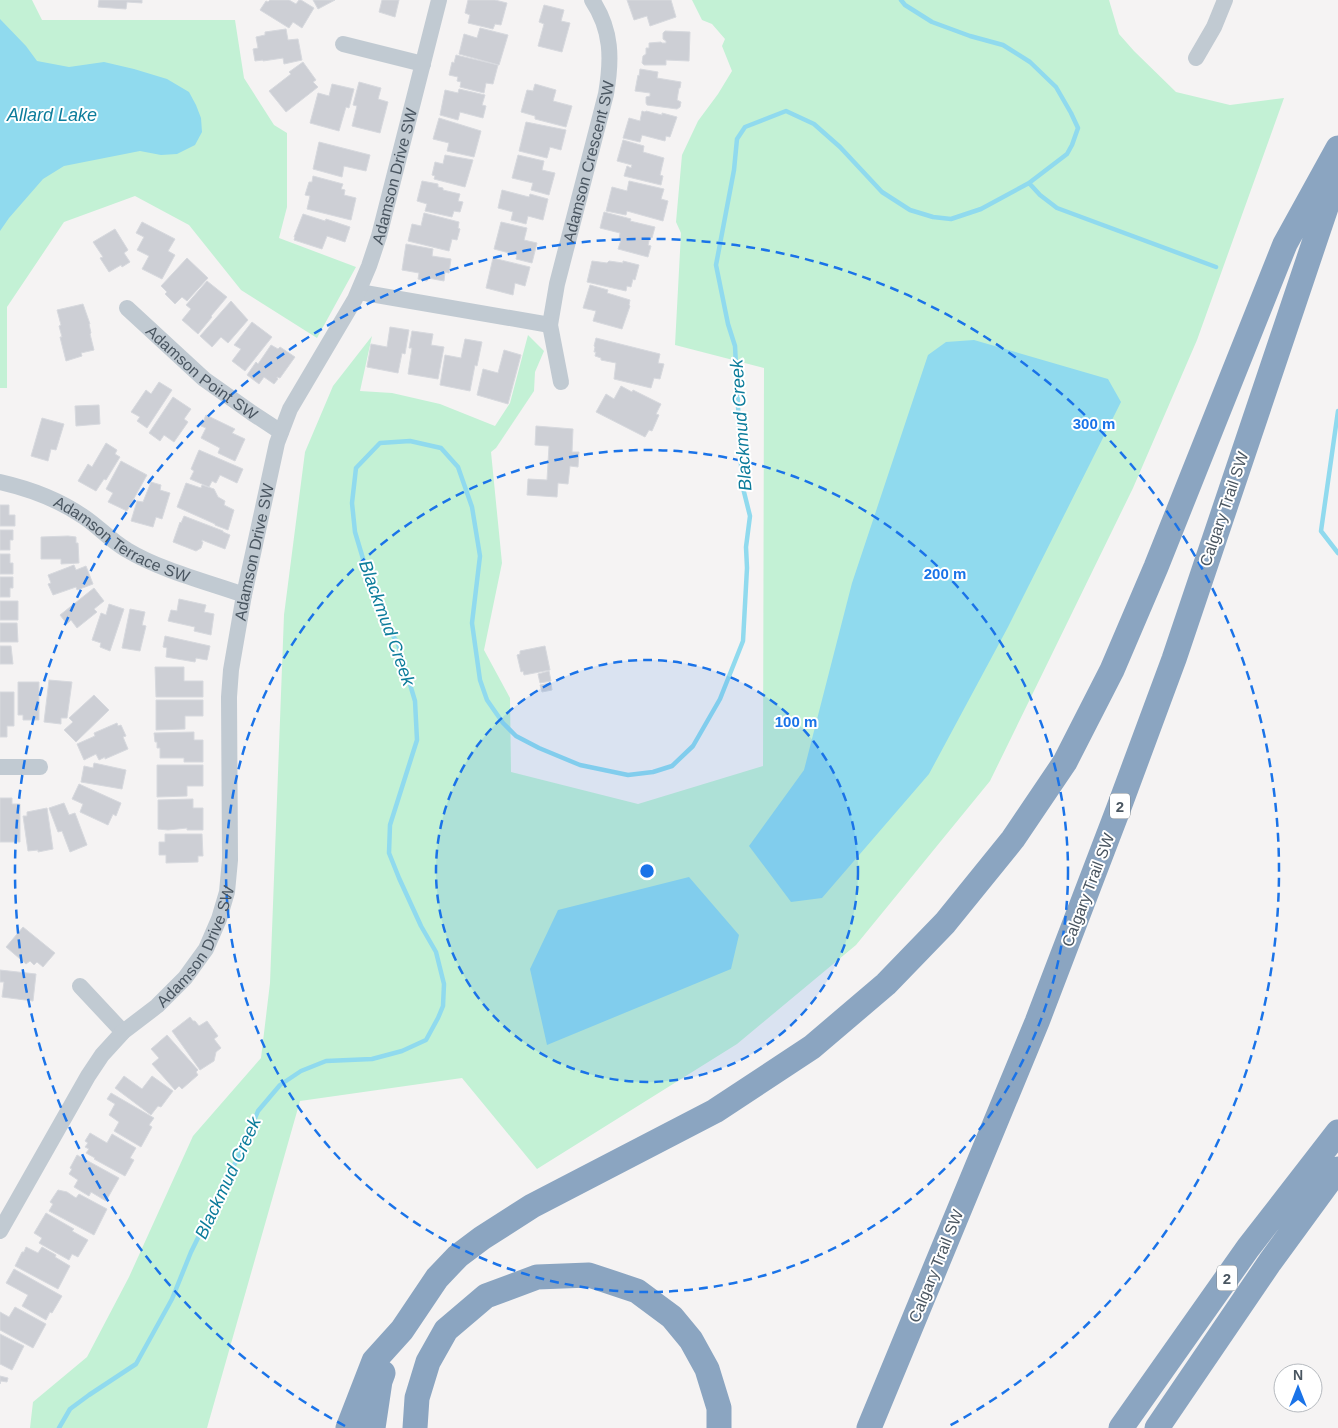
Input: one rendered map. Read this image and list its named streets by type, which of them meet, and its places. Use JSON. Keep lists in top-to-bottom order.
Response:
{
  "streets": {
    "highway": ["Calgary Trail SW", "2"],
    "street": [
      "Adamson Crescent SW",
      "Adamson Drive SW",
      "Adamson Point SW",
      "Adamson Terrace SW"
    ]
  },
  "crossings": [
    ["Adamson Drive SW", "Adamson Point SW"],
    ["Adamson Drive SW", "Adamson Terrace SW"]
  ],
  "water": ["Allard Lake", "Blackmud Creek"],
  "north": "top",
  "rings": ["300 m", "200 m", "100 m"]
}
